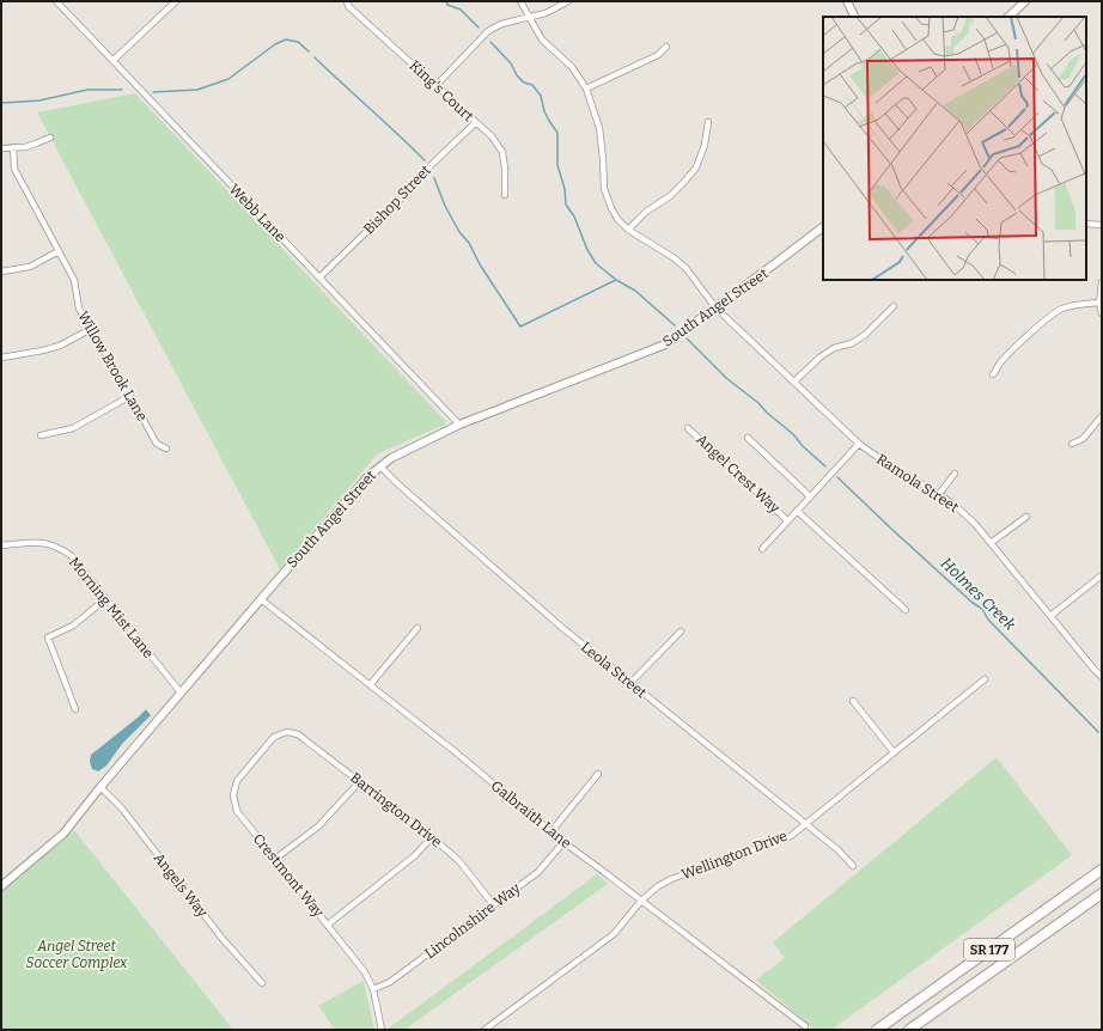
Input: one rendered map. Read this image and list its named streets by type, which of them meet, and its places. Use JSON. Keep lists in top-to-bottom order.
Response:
{
  "streets": {
    "highway": ["SR 177"],
    "street": [
      "King's Court",
      "Bishop Street",
      "Webb Lane",
      "South Angel Street",
      "Willow Brook Lane",
      "Angel Crest Way",
      "Ramola Street",
      "Morning Mist Lane",
      "Leola Street",
      "Barrington Drive",
      "Galbraith Lane",
      "Wellington Drive",
      "Crestmont Way",
      "Angels Way",
      "Lincolnshire Way"
    ]
  },
  "crossings": [
    ["King's Court", "Bishop Street"],
    ["Bishop Street", "Webb Lane"],
    ["Webb Lane", "South Angel Street"],
    ["South Angel Street", "Ramola Street"],
    ["South Angel Street", "Morning Mist Lane"],
    ["South Angel Street", "Leola Street"],
    ["South Angel Street", "Galbraith Lane"],
    ["South Angel Street", "Angels Way"],
    ["Leola Street", "Wellington Drive"],
    ["Barrington Drive", "Crestmont Way"],
    ["Barrington Drive", "Lincolnshire Way"],
    ["Galbraith Lane", "Wellington Drive"],
    ["Galbraith Lane", "Lincolnshire Way"],
    ["Crestmont Way", "Lincolnshire Way"]
  ],
  "water": ["Holmes Creek"],
  "parks": ["Angel Street Soccer Complex"]
}
